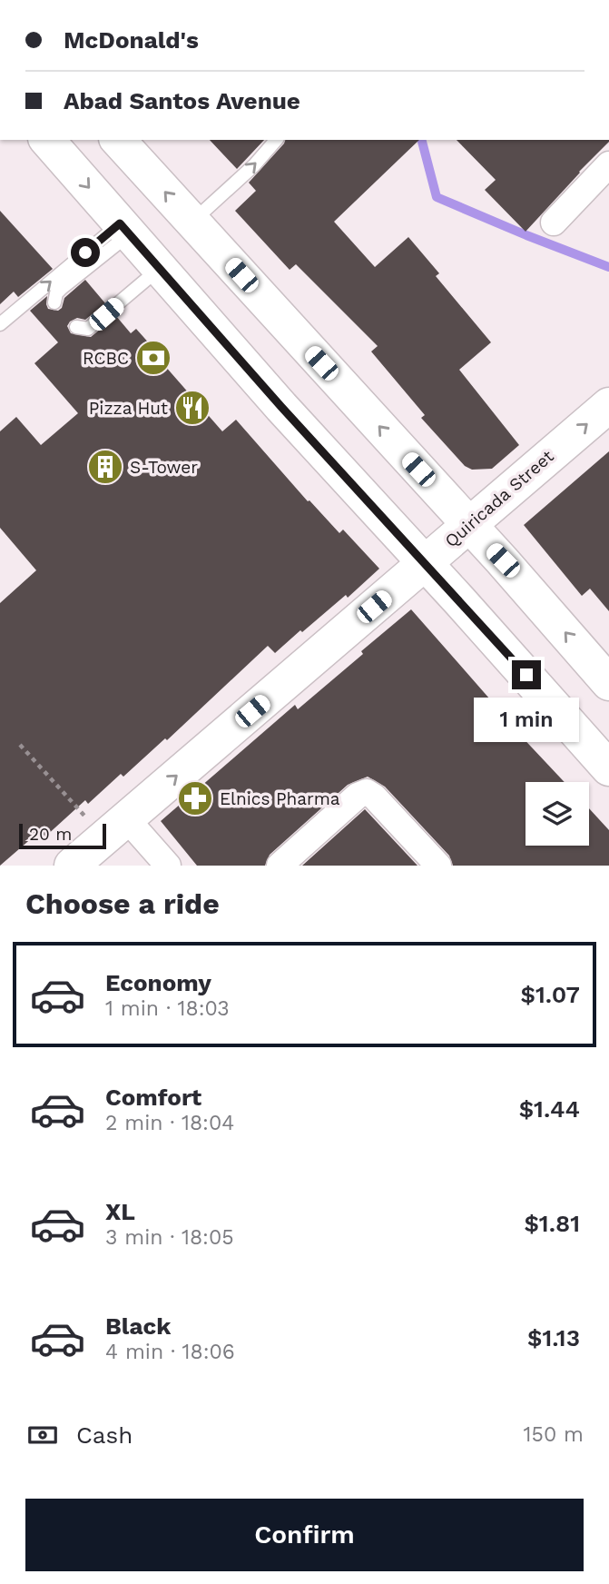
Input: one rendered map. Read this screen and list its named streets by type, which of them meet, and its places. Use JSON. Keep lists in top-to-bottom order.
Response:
{
  "streets": {
    "main road": ["Quiricada Street"]
  },
  "one_way": ["Quiricada Street"],
  "places": {
    "bank": ["RCBC"],
    "restaurant": ["Pizza Hut"],
    "building": ["S-Tower"],
    "pharmacy": ["Elnics Pharma"]
  },
  "scale_bar": "20 m",
  "page": {
    "banner": ["McDonald's", "Abad Santos Avenue"],
    "bubble": "1 min",
    "scale": "20 m",
    "heading": "Choose a ride",
    "list": [
      {
        "name": "Economy",
        "note": "1 min · 18:03",
        "value": "$1.07"
      },
      {
        "name": "Comfort",
        "note": "2 min · 18:04",
        "value": "$1.44"
      },
      {
        "name": "XL",
        "note": "3 min · 18:05",
        "value": "$1.81"
      },
      {
        "name": "Black",
        "note": "4 min · 18:06",
        "value": "$1.13"
      }
    ],
    "pay": ["Cash", "150 m"],
    "buttons": "Confirm"
  }
}
